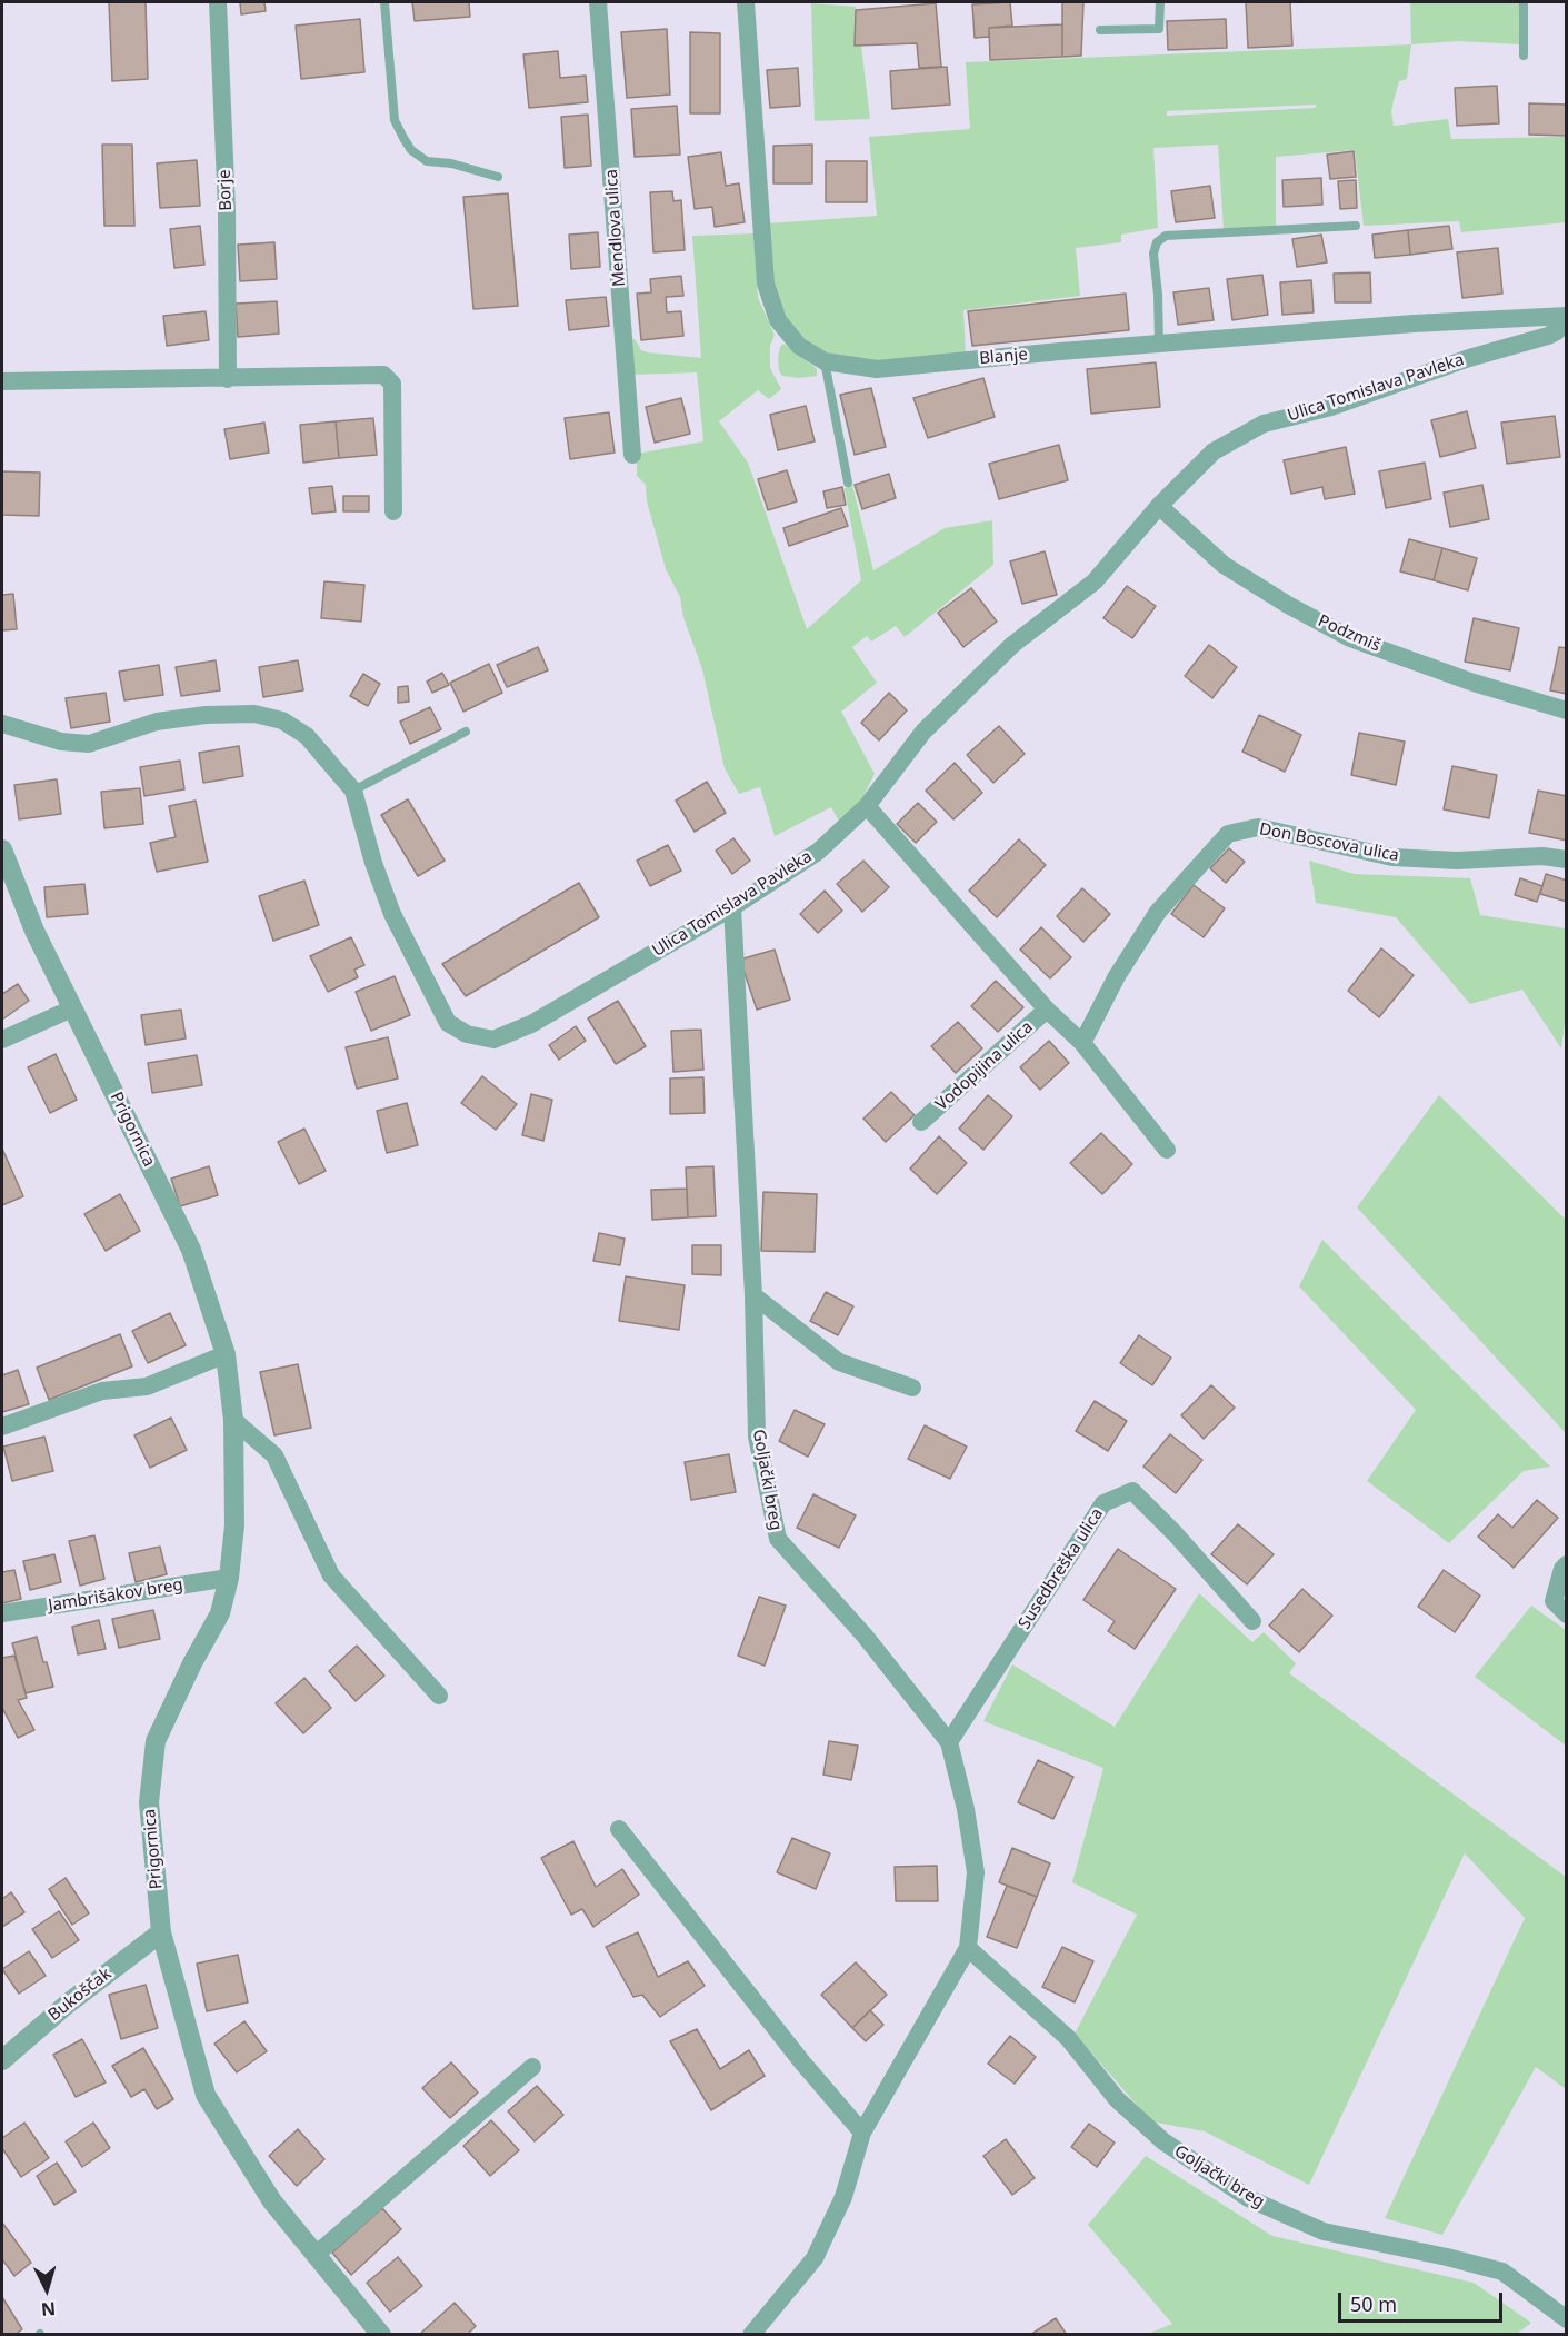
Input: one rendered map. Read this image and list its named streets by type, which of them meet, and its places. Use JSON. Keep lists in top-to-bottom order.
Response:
{
  "streets": {
    "street": [
      "Borje",
      "Mendlova ulica",
      "Blanje",
      "Ulica Tomislava Pavleka",
      "Podzmiš",
      "Don Boscova ulica",
      "Vodopijina ulica",
      "Prigornica",
      "Goljački breg",
      "Susedbreška ulica",
      "Jambrišakov breg",
      "Bukoščak"
    ]
  },
  "crossings": [
    ["Blanje", "Ulica Tomislava Pavleka"],
    ["Ulica Tomislava Pavleka", "Podzmiš"],
    ["Ulica Tomislava Pavleka", "Goljački breg"],
    ["Prigornica", "Jambrišakov breg"],
    ["Prigornica", "Bukoščak"],
    ["Goljački breg", "Susedbreška ulica"]
  ],
  "scale_bar": "50 m",
  "north": "bottom"
}
